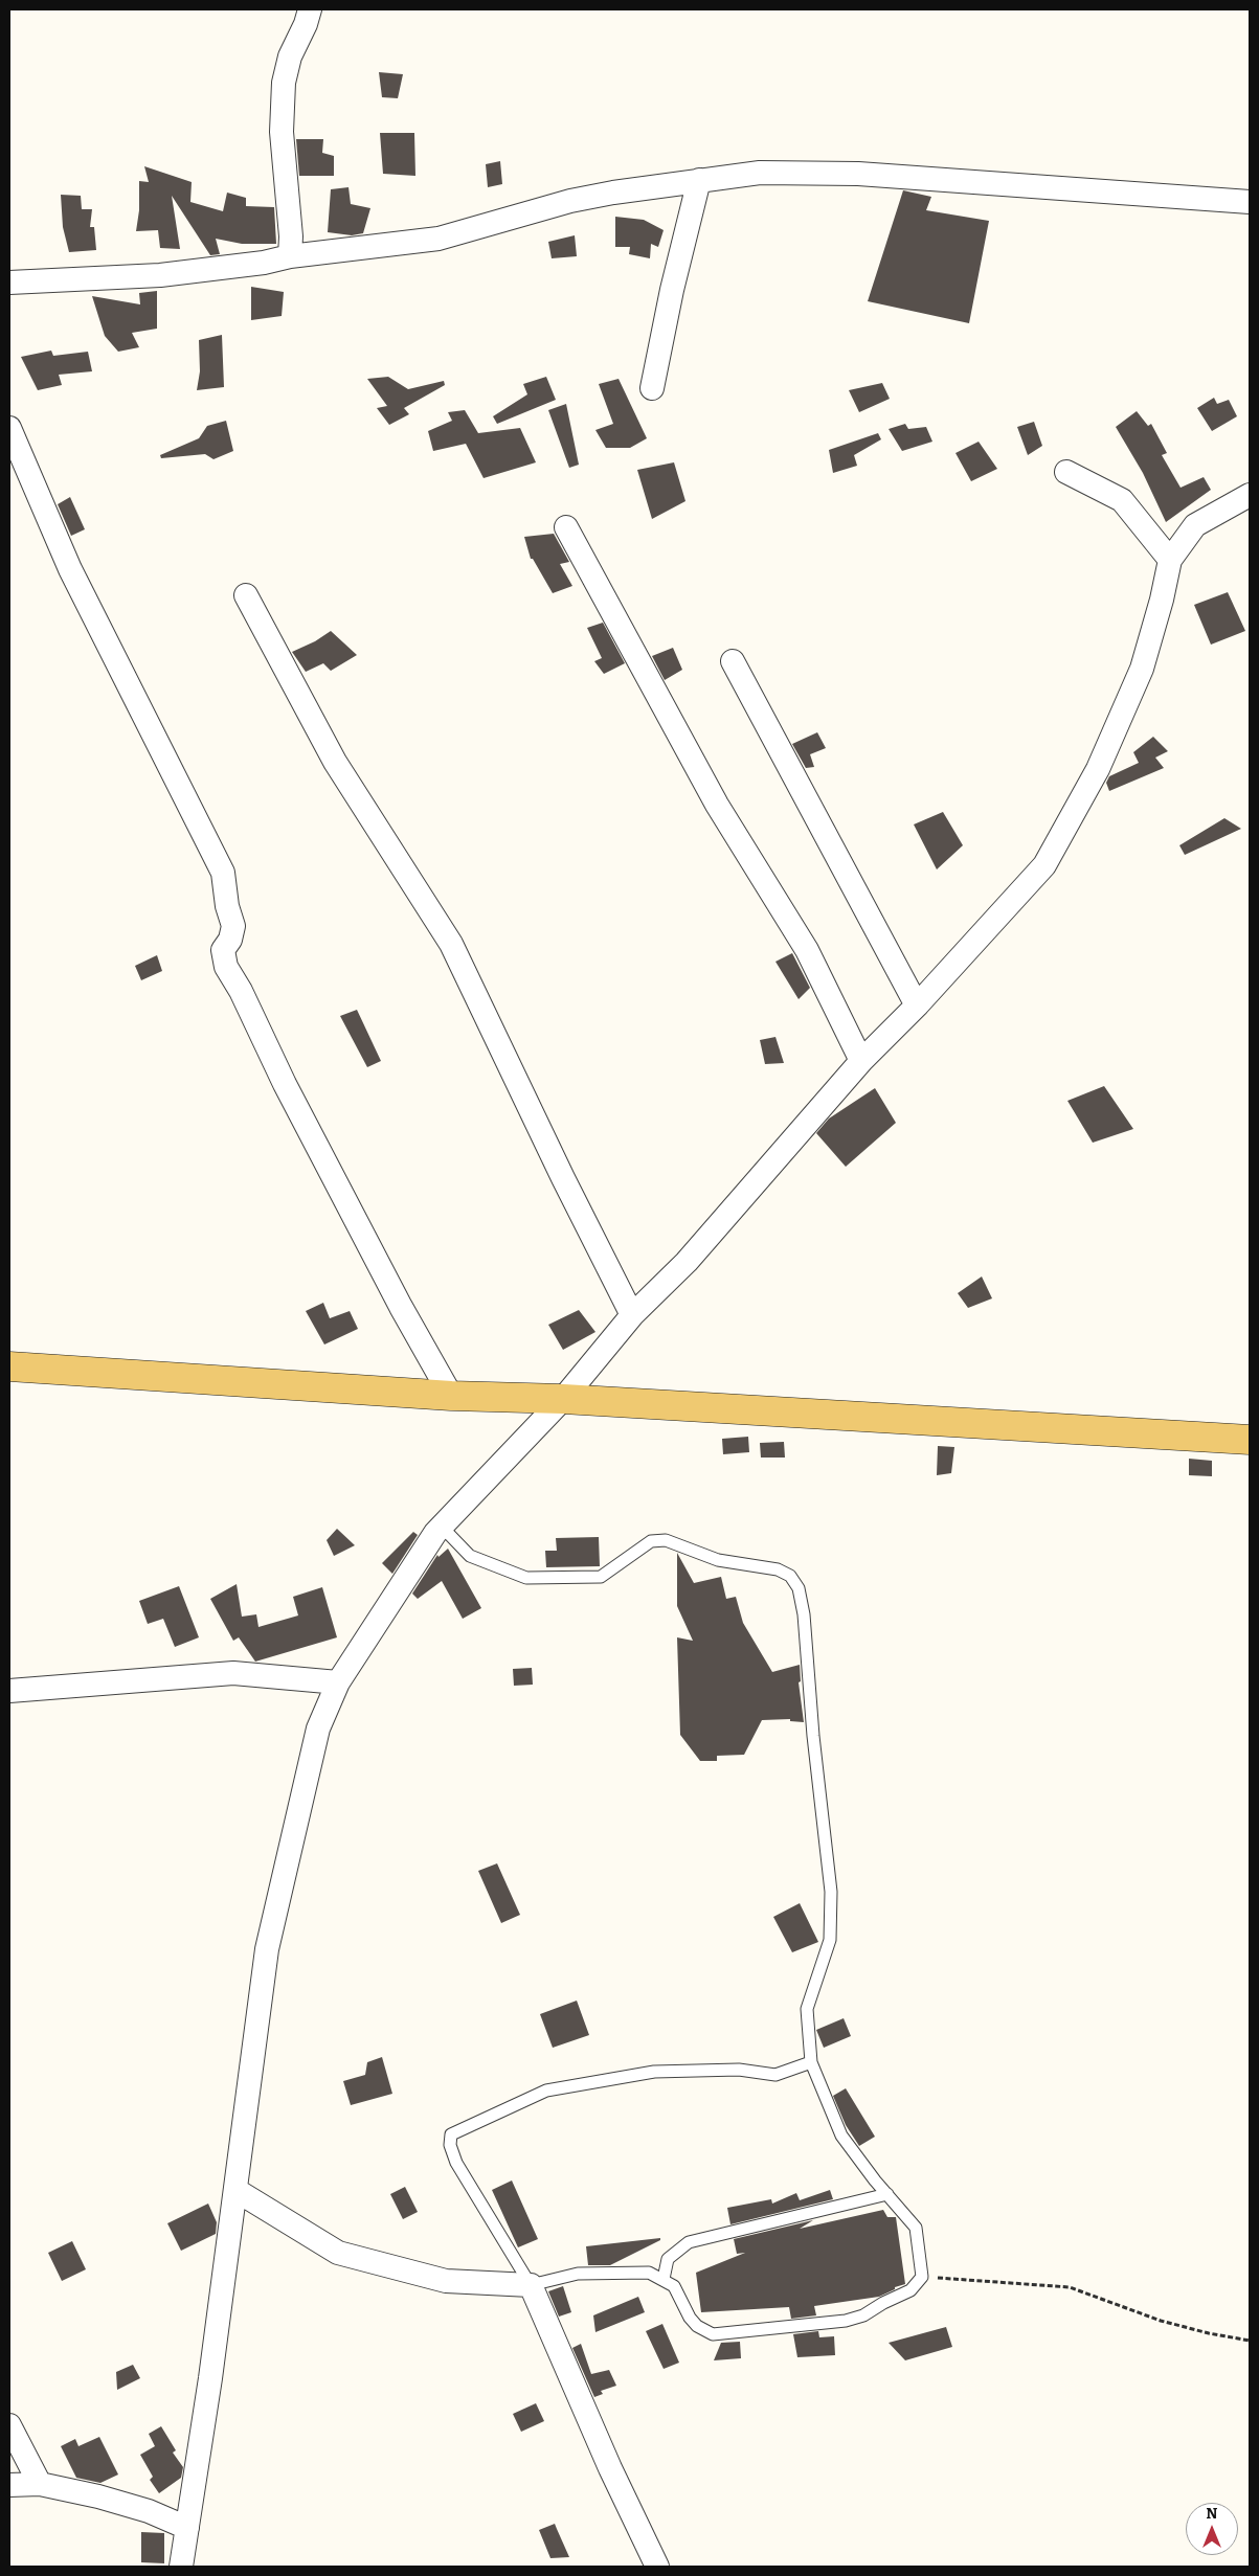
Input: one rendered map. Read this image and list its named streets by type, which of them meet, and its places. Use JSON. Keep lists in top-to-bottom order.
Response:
{
  "north": "top"
}
